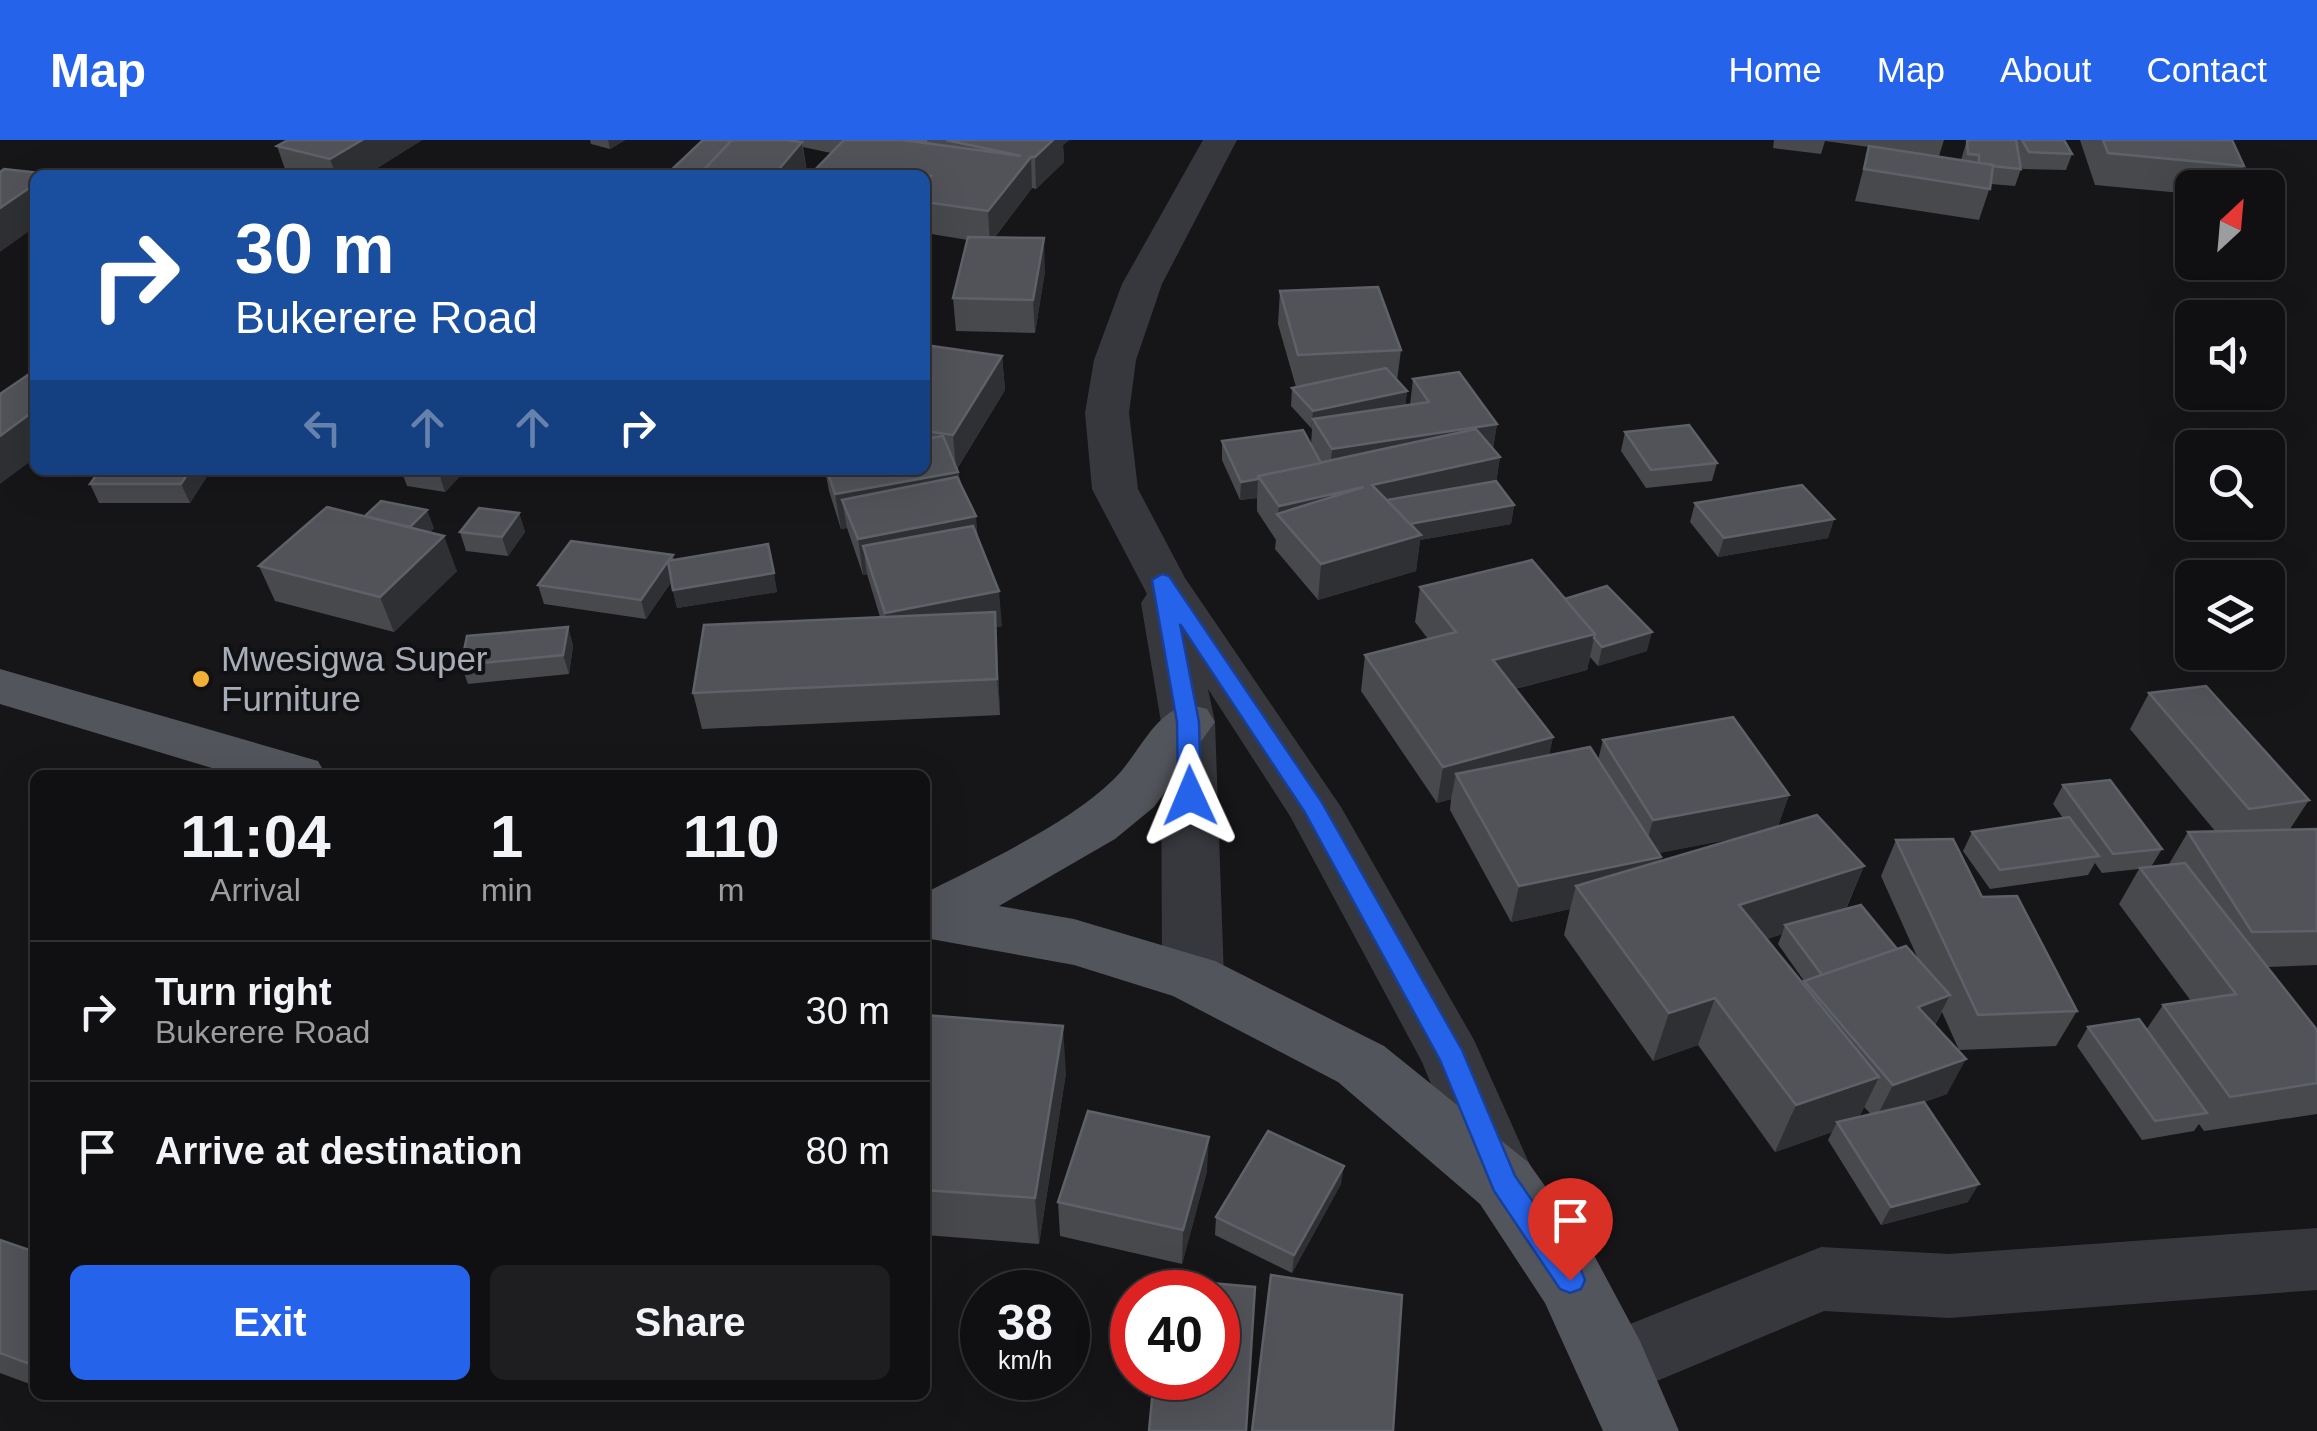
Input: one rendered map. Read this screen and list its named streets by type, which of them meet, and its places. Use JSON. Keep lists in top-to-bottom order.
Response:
{
  "places": ["Mwesigwa Super Furniture"],
  "north": "top right",
  "page": {
    "header": "Map",
    "nav": [
      "Home",
      "Map",
      "About",
      "Contact"
    ],
    "turn": ["30 m", "Bukerere Road"],
    "eta": [
      "11:04",
      "Arrival",
      "1",
      "min",
      "110",
      "m"
    ],
    "list": [
      {
        "name": "Turn right",
        "note": "Bukerere Road",
        "value": "30 m"
      },
      {
        "name": "Arrive at destination",
        "value": "80 m"
      }
    ],
    "buttons": ["Exit", "Share"],
    "speed": "38 km/h",
    "limit": "40"
  }
}
